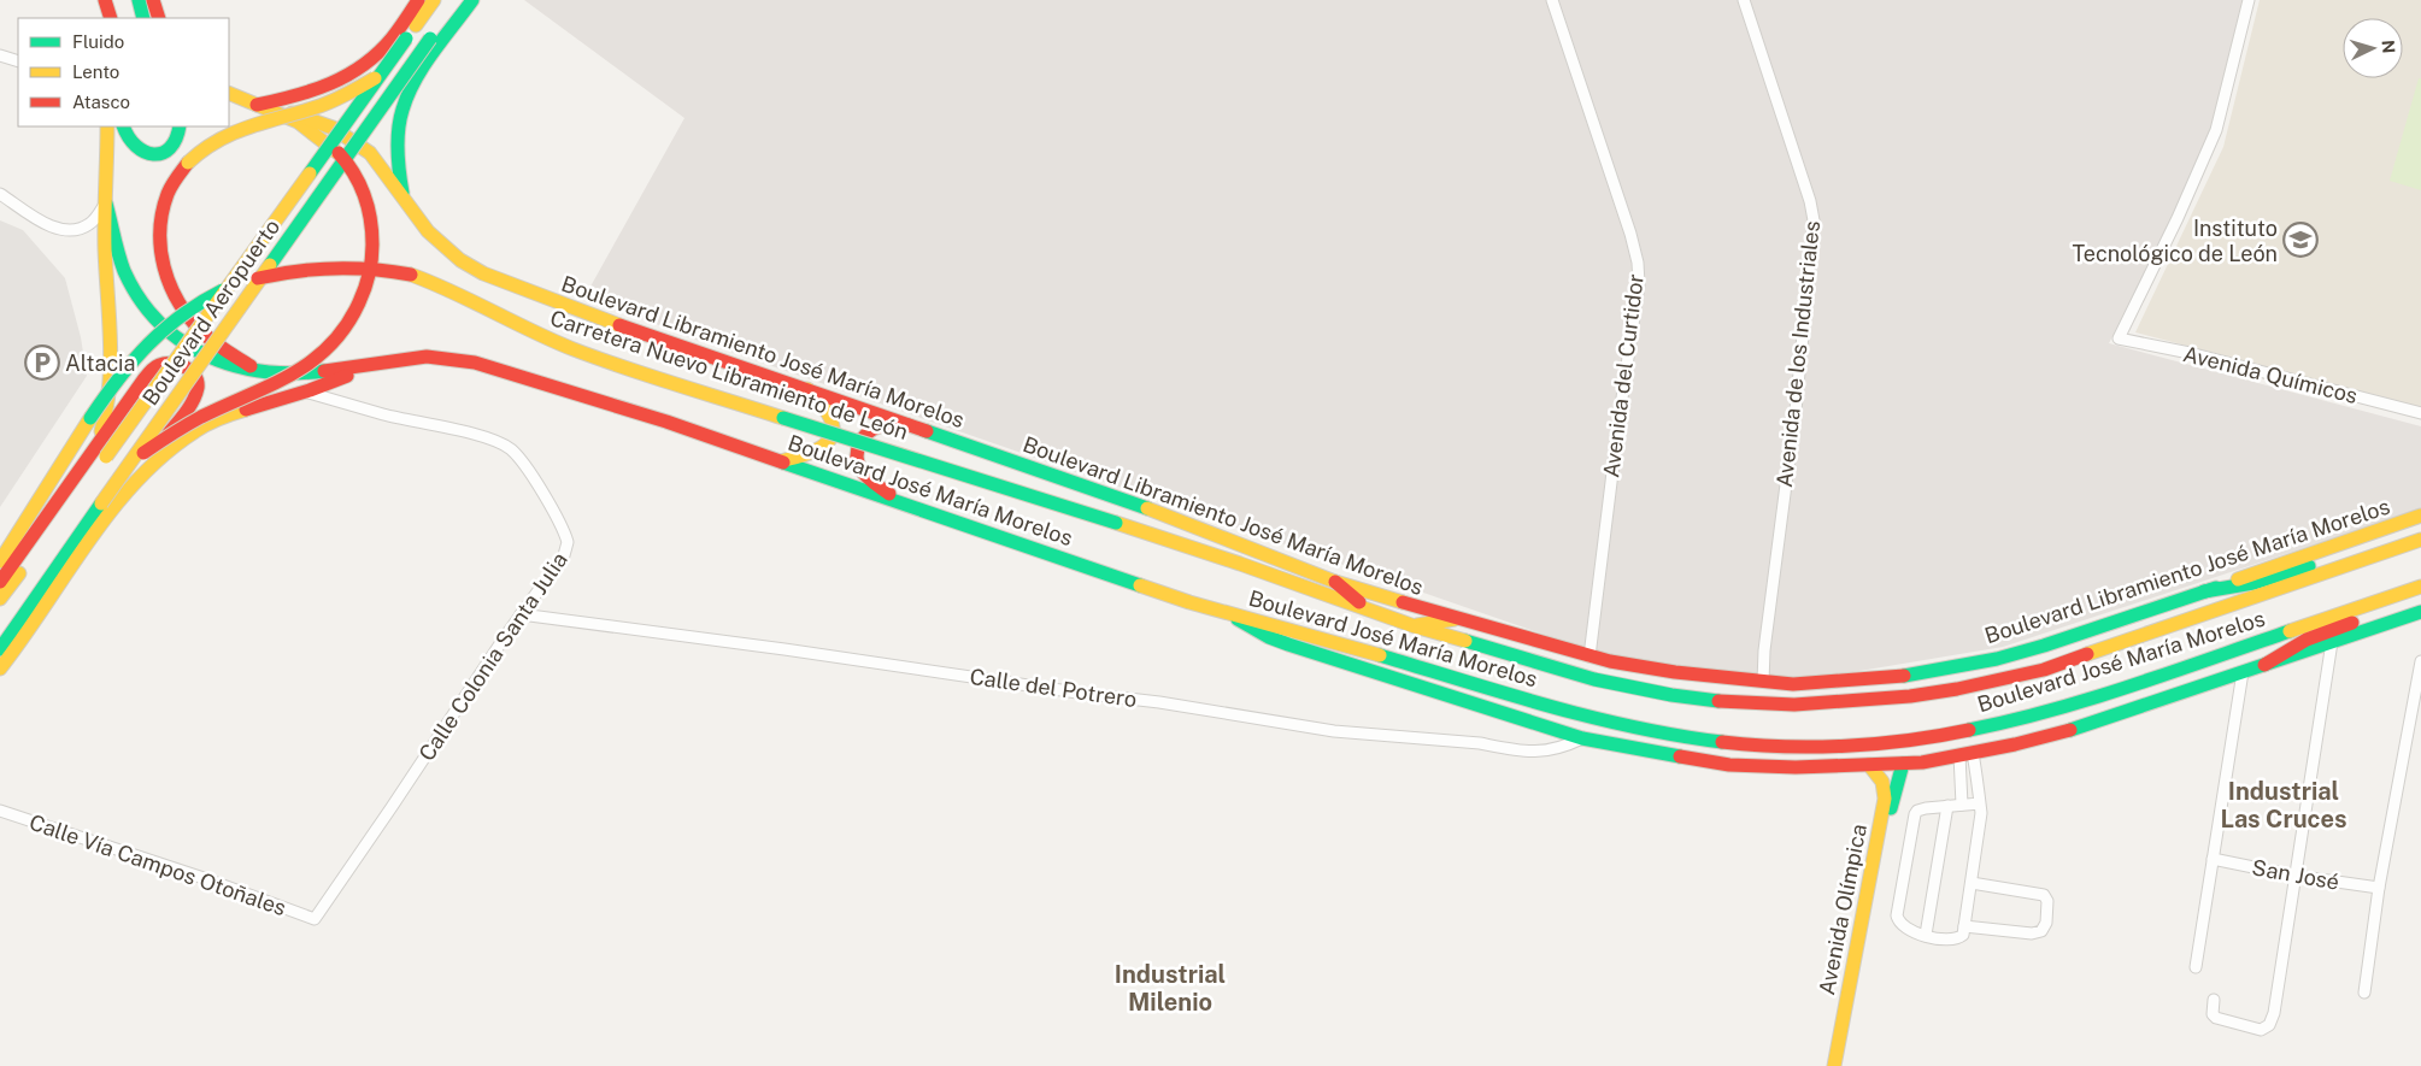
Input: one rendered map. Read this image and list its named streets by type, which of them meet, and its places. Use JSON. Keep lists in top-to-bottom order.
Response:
{
  "streets": {
    "main road": [
      "Boulevard Aeropuerto",
      "Boulevard Libramiento José María Morelos",
      "Carretera Nuevo Libramiento de León",
      "Boulevard José María Morelos",
      "Avenida Olímpica"
    ],
    "street": [
      "Avenida de los Industriales",
      "Avenida Químicos",
      "Avenida del Curtidor",
      "Calle Colonia Santa Julia",
      "Calle del Potrero",
      "Calle Vía Campos Otoñales",
      "San José"
    ]
  },
  "crossings": [
    ["Boulevard Libramiento José María Morelos", "Avenida de los Industriales"],
    ["Boulevard Libramiento José María Morelos", "Avenida del Curtidor"],
    ["Carretera Nuevo Libramiento de León", "Boulevard José María Morelos"],
    ["Calle Colonia Santa Julia", "Calle del Potrero"],
    ["Calle Colonia Santa Julia", "Calle Vía Campos Otoñales"]
  ],
  "districts": ["Industrial Las Cruces", "Industrial Milenio"],
  "places": {
    "school or university": ["Instituto Tecnológico de León"],
    "parking": ["Altacia"]
  },
  "legend": ["Fluido", "Lento", "Atasco"],
  "north": "right"
}
